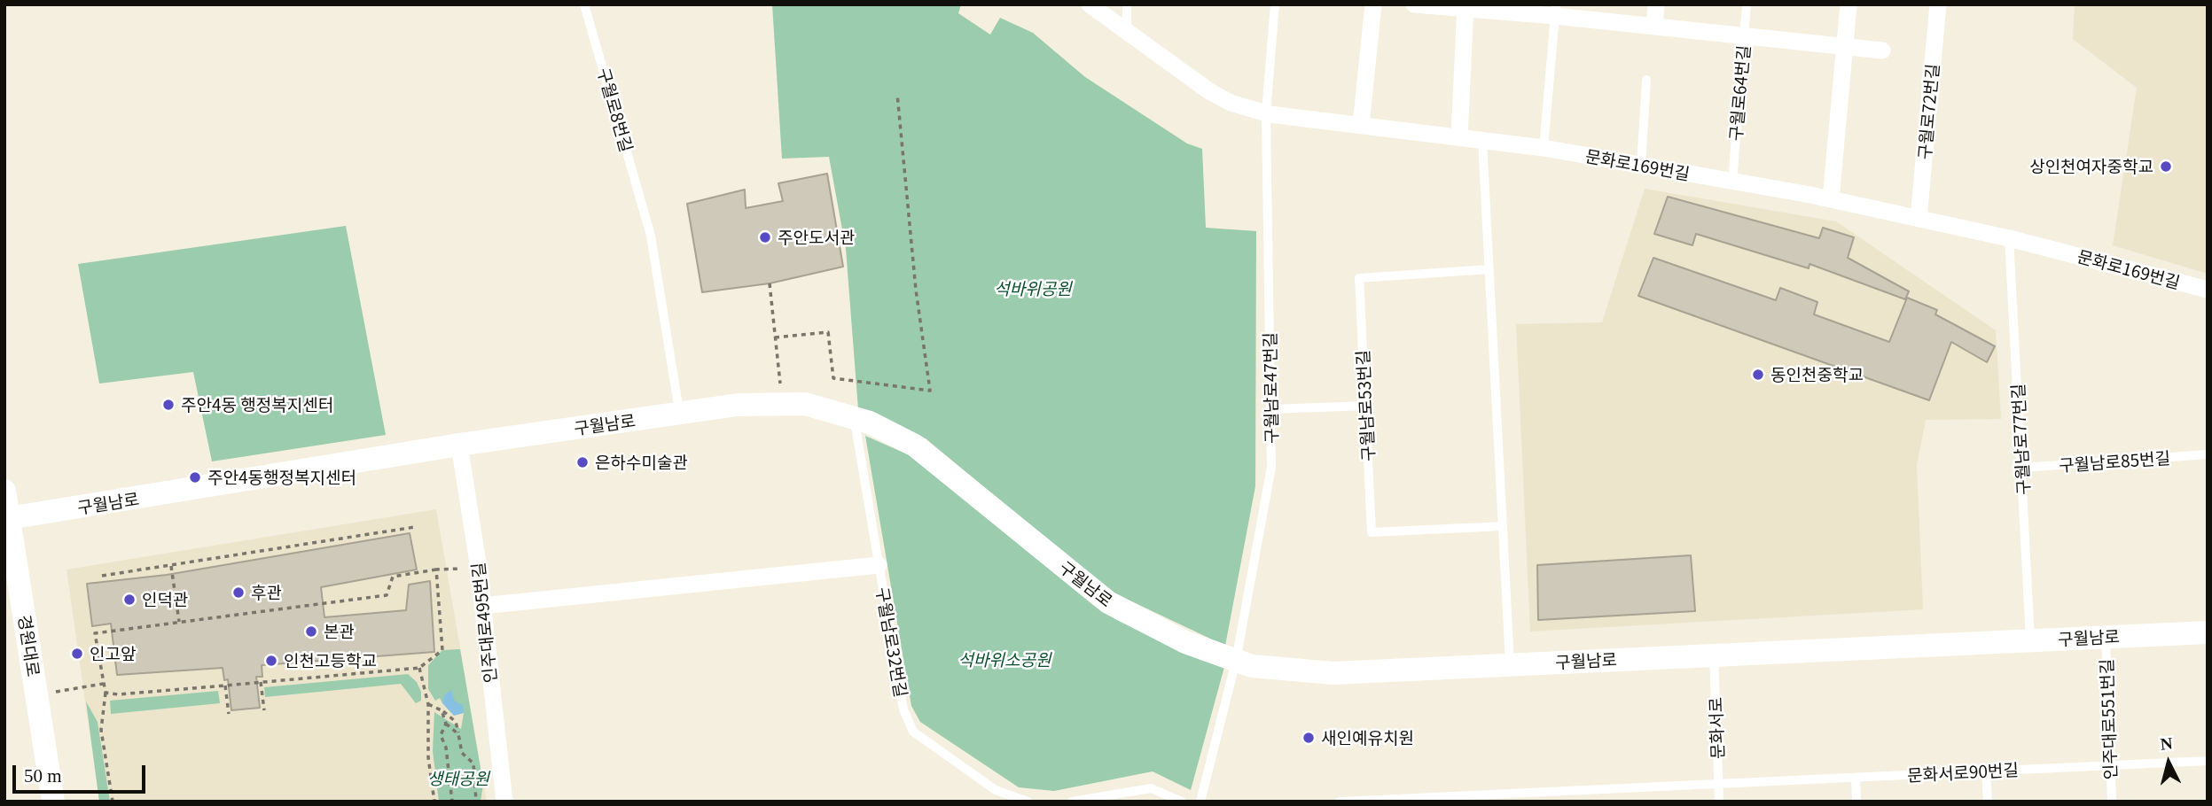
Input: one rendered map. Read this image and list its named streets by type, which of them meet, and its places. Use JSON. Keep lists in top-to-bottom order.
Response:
{
  "streets": {
    "street": [
      "구월로72번길",
      "문화로169번길",
      "구월남로",
      "인주대로495번길",
      "경원대로"
    ],
    "lane": [
      "구월로64번길",
      "구월로8번길",
      "구월남로47번길",
      "구월남로53번길",
      "구월남로77번길",
      "구월남로85번길",
      "구월남로32번길",
      "인주대로551번길",
      "문화서로",
      "문화서로90번길"
    ]
  },
  "crossings": [
    ["구월로64번길", "문화로169번길"],
    ["구월로8번길", "구월남로"],
    ["구월로72번길", "문화로169번길"],
    ["문화로169번길", "구월남로47번길"],
    ["문화로169번길", "구월남로77번길"],
    ["구월남로47번길", "구월남로"],
    ["구월남로", "구월남로77번길"],
    ["구월남로", "인주대로495번길"],
    ["구월남로", "구월남로32번길"],
    ["구월남로", "경원대로"],
    ["구월남로", "인주대로551번길"],
    ["구월남로", "문화서로"],
    ["구월남로77번길", "구월남로85번길"],
    ["인주대로551번길", "문화서로90번길"],
    ["문화서로", "문화서로90번길"]
  ],
  "parks": ["석바위공원", "석바위소공원", "생태공원"],
  "places": [
    "상인천여자중학교",
    "주안도서관",
    "동인천중학교",
    "주안4동 행정복지센터",
    "은하수미술관",
    "주안4동행정복지센터",
    "후관",
    "인덕관",
    "본관",
    "인고앞",
    "인천고등학교",
    "새인예유치원"
  ],
  "scale_bar": "50 m",
  "north": "top"
}
